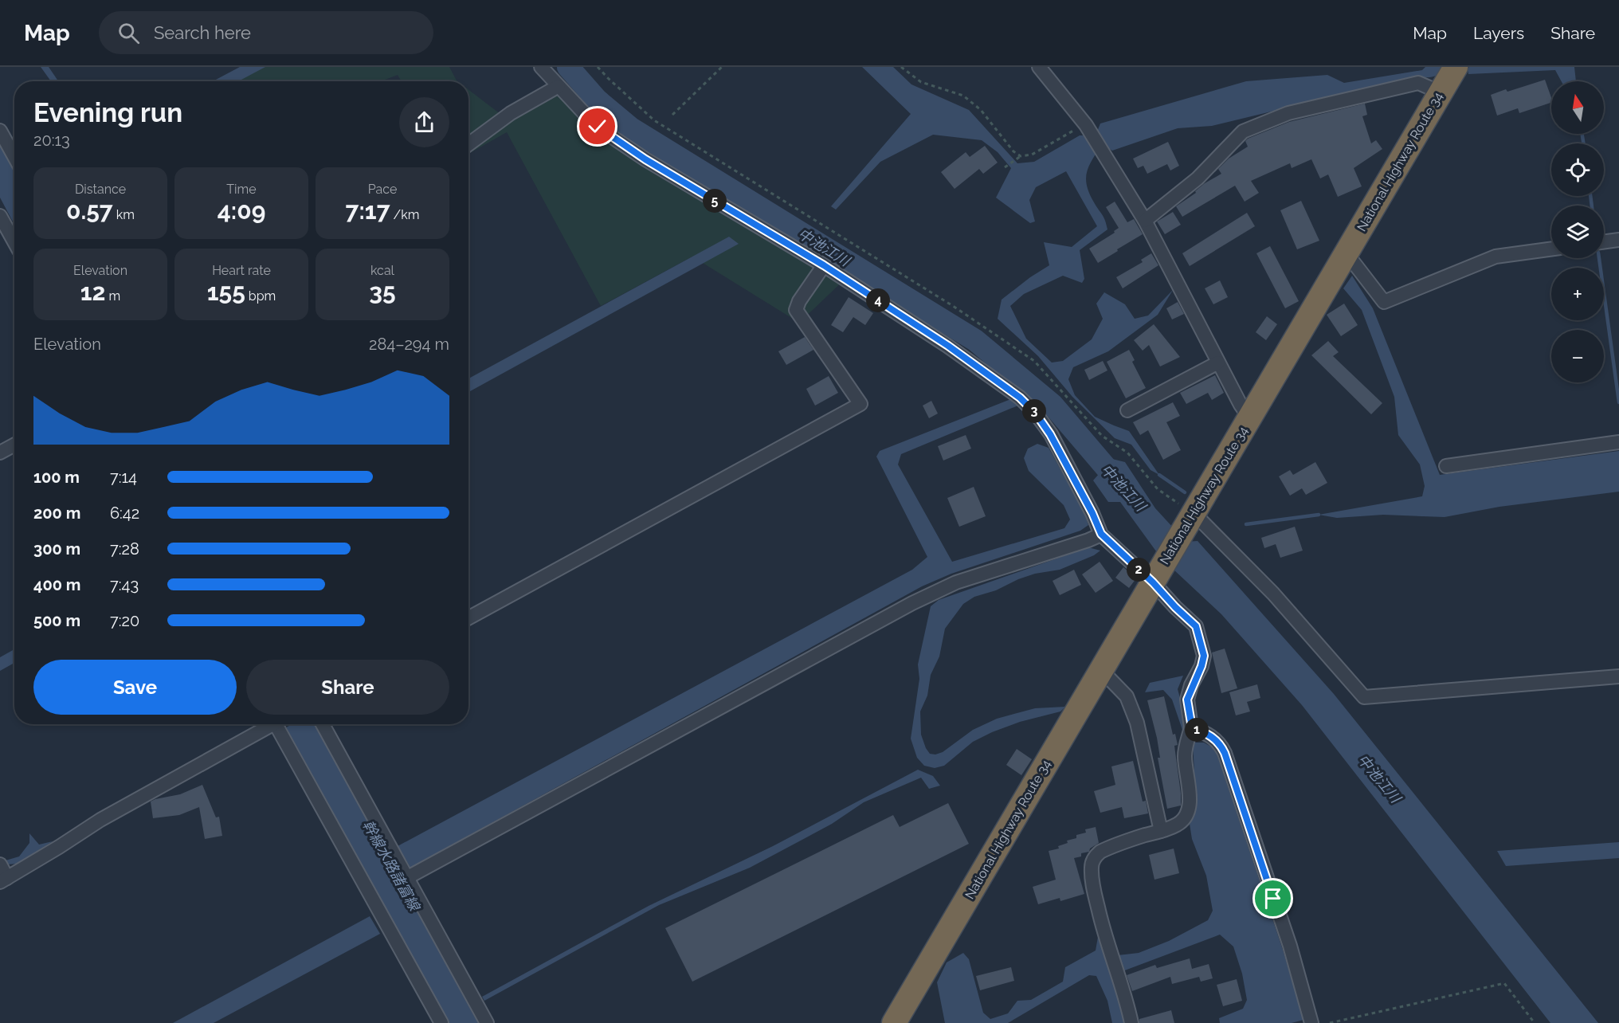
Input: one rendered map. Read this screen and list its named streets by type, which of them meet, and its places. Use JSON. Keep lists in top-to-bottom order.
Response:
{
  "streets": {
    "highway": ["National Highway Route 34"]
  },
  "water": ["中池江川", "幹線水路諸富線"],
  "north": "top",
  "page": {
    "header": "Map",
    "search": "Search here",
    "nav": ["Map", "Layers", "Share"],
    "map_buttons": ["+", "−"],
    "heading": ["Evening run", "20:13"],
    "stats": [
      ["Distance", "0.57 km"],
      ["Time", "4:09"],
      ["Pace", "7:17 /km"],
      ["Elevation", "12 m"],
      ["Heart rate", "155 bpm"],
      ["kcal", "35"]
    ],
    "pins": [
      "5",
      "4",
      "3",
      "2",
      "1"
    ],
    "chart": ["Elevation", "284–294 m"],
    "list": [
      {
        "name": "100 m",
        "note": "7:14"
      },
      {
        "name": "200 m",
        "note": "6:42"
      },
      {
        "name": "300 m",
        "note": "7:28"
      },
      {
        "name": "400 m",
        "note": "7:43"
      },
      {
        "name": "500 m",
        "note": "7:20"
      }
    ],
    "buttons": ["Save", "Share"]
  }
}
